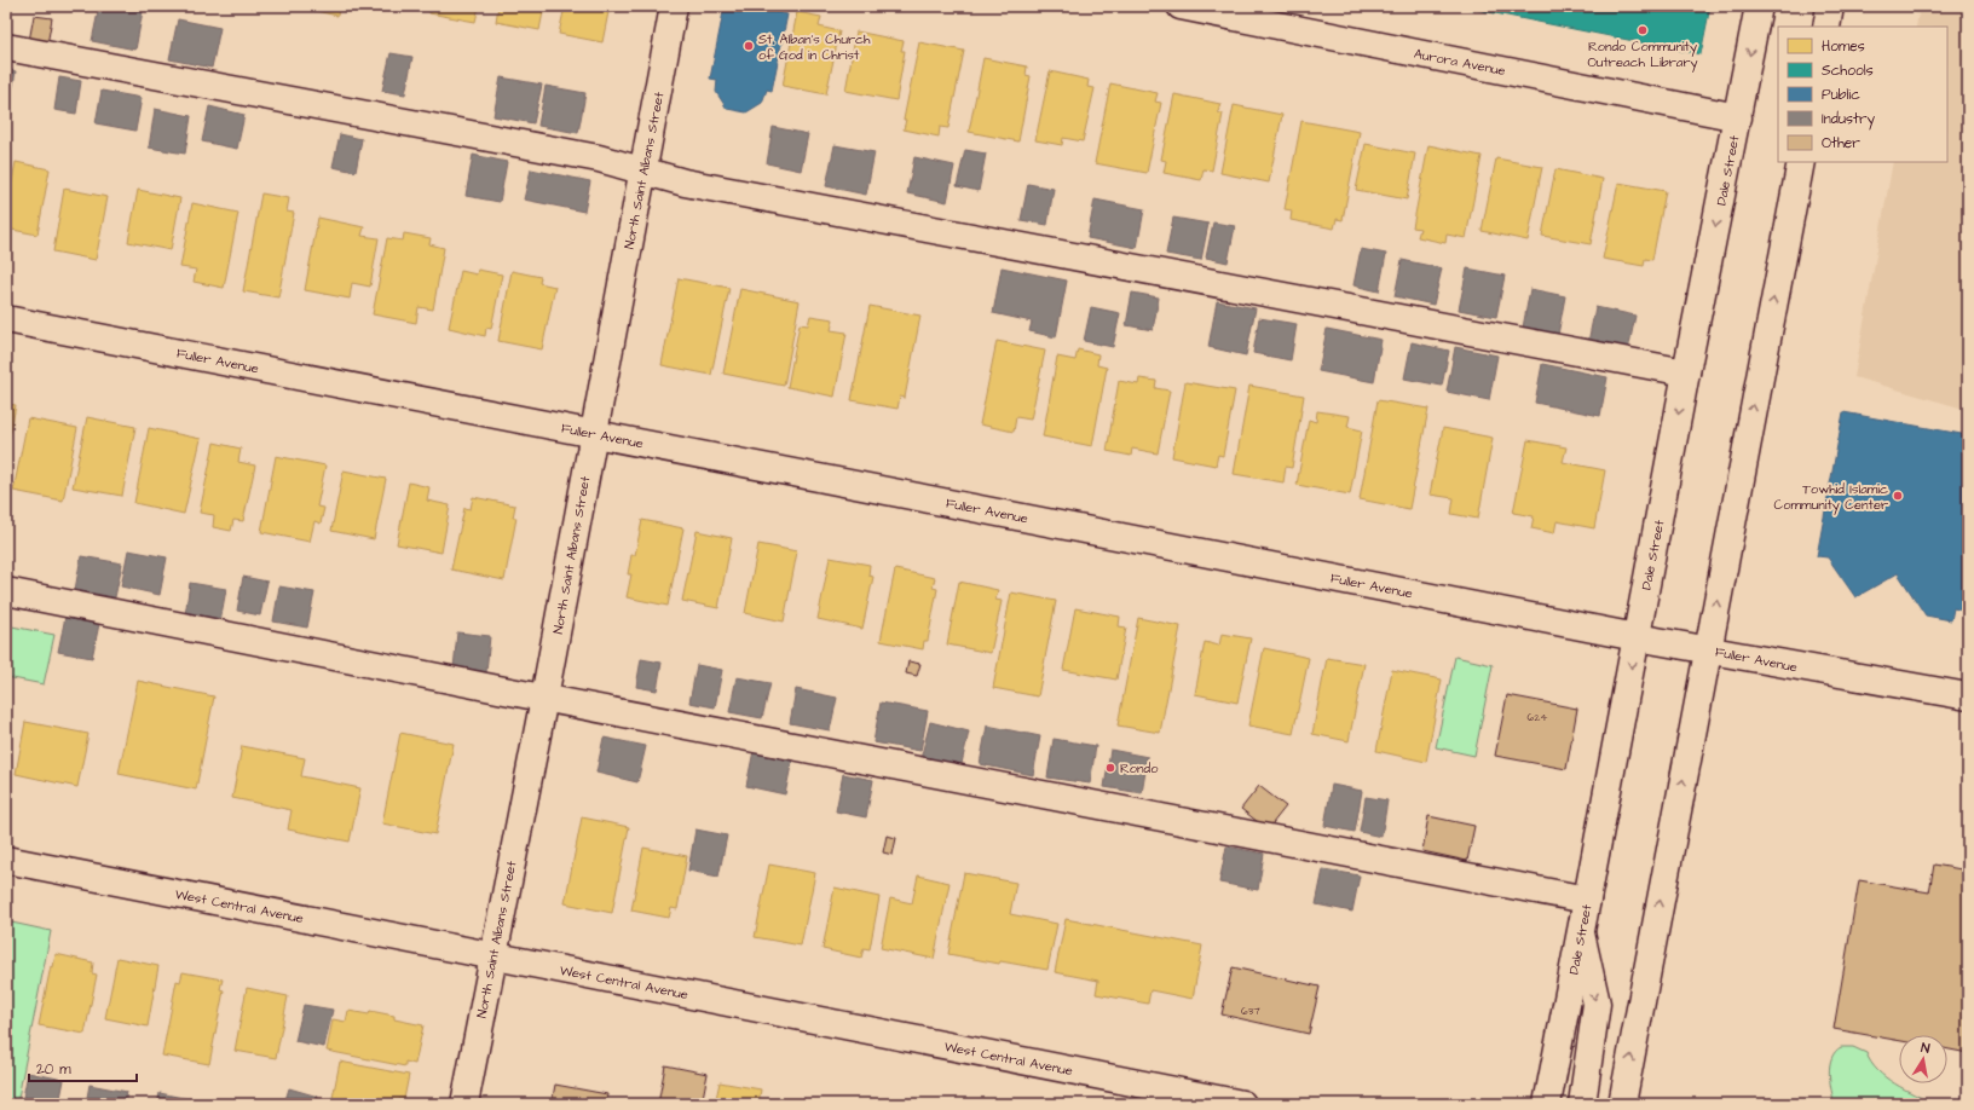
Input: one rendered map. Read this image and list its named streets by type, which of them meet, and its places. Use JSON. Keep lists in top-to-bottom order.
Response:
{
  "streets": {
    "street": [
      "Aurora Avenue",
      "North Saint Albans Street",
      "Dale Street",
      "Fuller Avenue",
      "West Central Avenue"
    ]
  },
  "crossings": [
    ["Aurora Avenue", "Dale Street"],
    ["North Saint Albans Street", "Fuller Avenue"],
    ["North Saint Albans Street", "West Central Avenue"],
    ["Dale Street", "Fuller Avenue"]
  ],
  "places": [
    "Rondo Community Outreach Library",
    "St. Alban's Church of God in Christ",
    "Towhid Islamic Community Center",
    "Rondo"
  ],
  "house_numbers": ["624", "637"],
  "legend": [
    "Homes",
    "Schools",
    "Public",
    "Industry",
    "Other"
  ],
  "scale_bar": "20 m",
  "north": "top"
}
